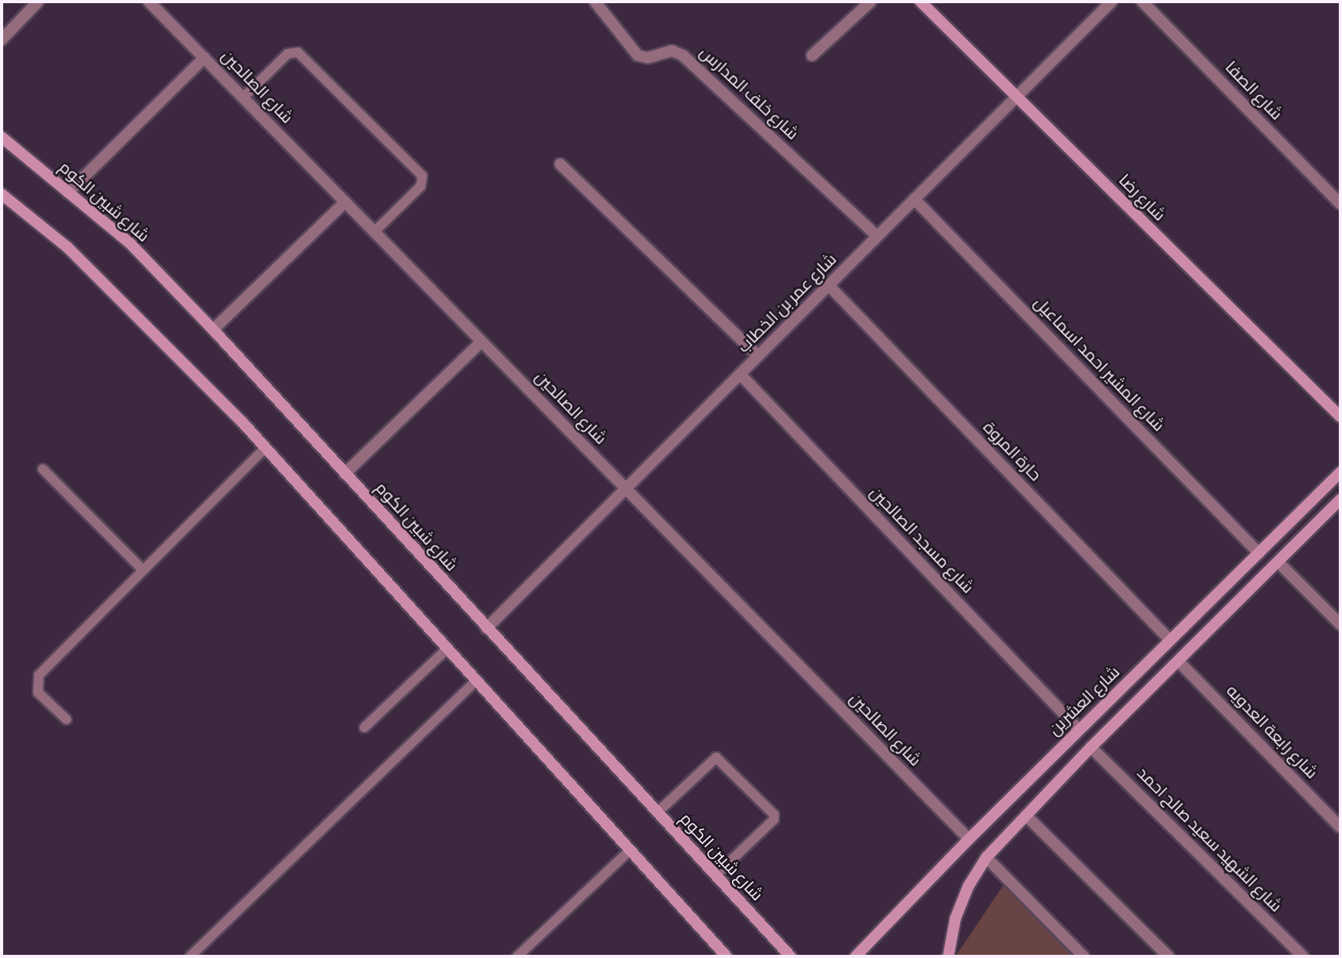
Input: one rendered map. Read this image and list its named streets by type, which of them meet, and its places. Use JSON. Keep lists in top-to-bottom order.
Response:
{
  "streets": {
    "street": [
      "شارع الصالحين",
      "شارع الصفا",
      "شارع خلف المدارس",
      "شارع رضا",
      "شارع شبين الكوم",
      "شارع عمر بن الخطاب",
      "شارع المشير احمد اسماعيل",
      "حارة المروة",
      "شارع مسجد الصالحين",
      "شارع العشرين",
      "شارع رابعة العدويه",
      "شارع الشهيد سعيد صالح احمد"
    ]
  },
  "crossings": [
    ["شارع الصالحين", "شارع عمر بن الخطاب"],
    ["شارع الصالحين", "شارع العشرين"],
    ["شارع خلف المدارس", "شارع عمر بن الخطاب"],
    ["شارع رضا", "شارع عمر بن الخطاب"],
    ["شارع شبين الكوم", "شارع عمر بن الخطاب"],
    ["شارع عمر بن الخطاب", "شارع المشير احمد اسماعيل"],
    ["شارع عمر بن الخطاب", "حارة المروة"],
    ["شارع عمر بن الخطاب", "شارع مسجد الصالحين"],
    ["شارع المشير احمد اسماعيل", "شارع العشرين"],
    ["حارة المروة", "شارع العشرين"],
    ["شارع مسجد الصالحين", "شارع العشرين"]
  ]
}
